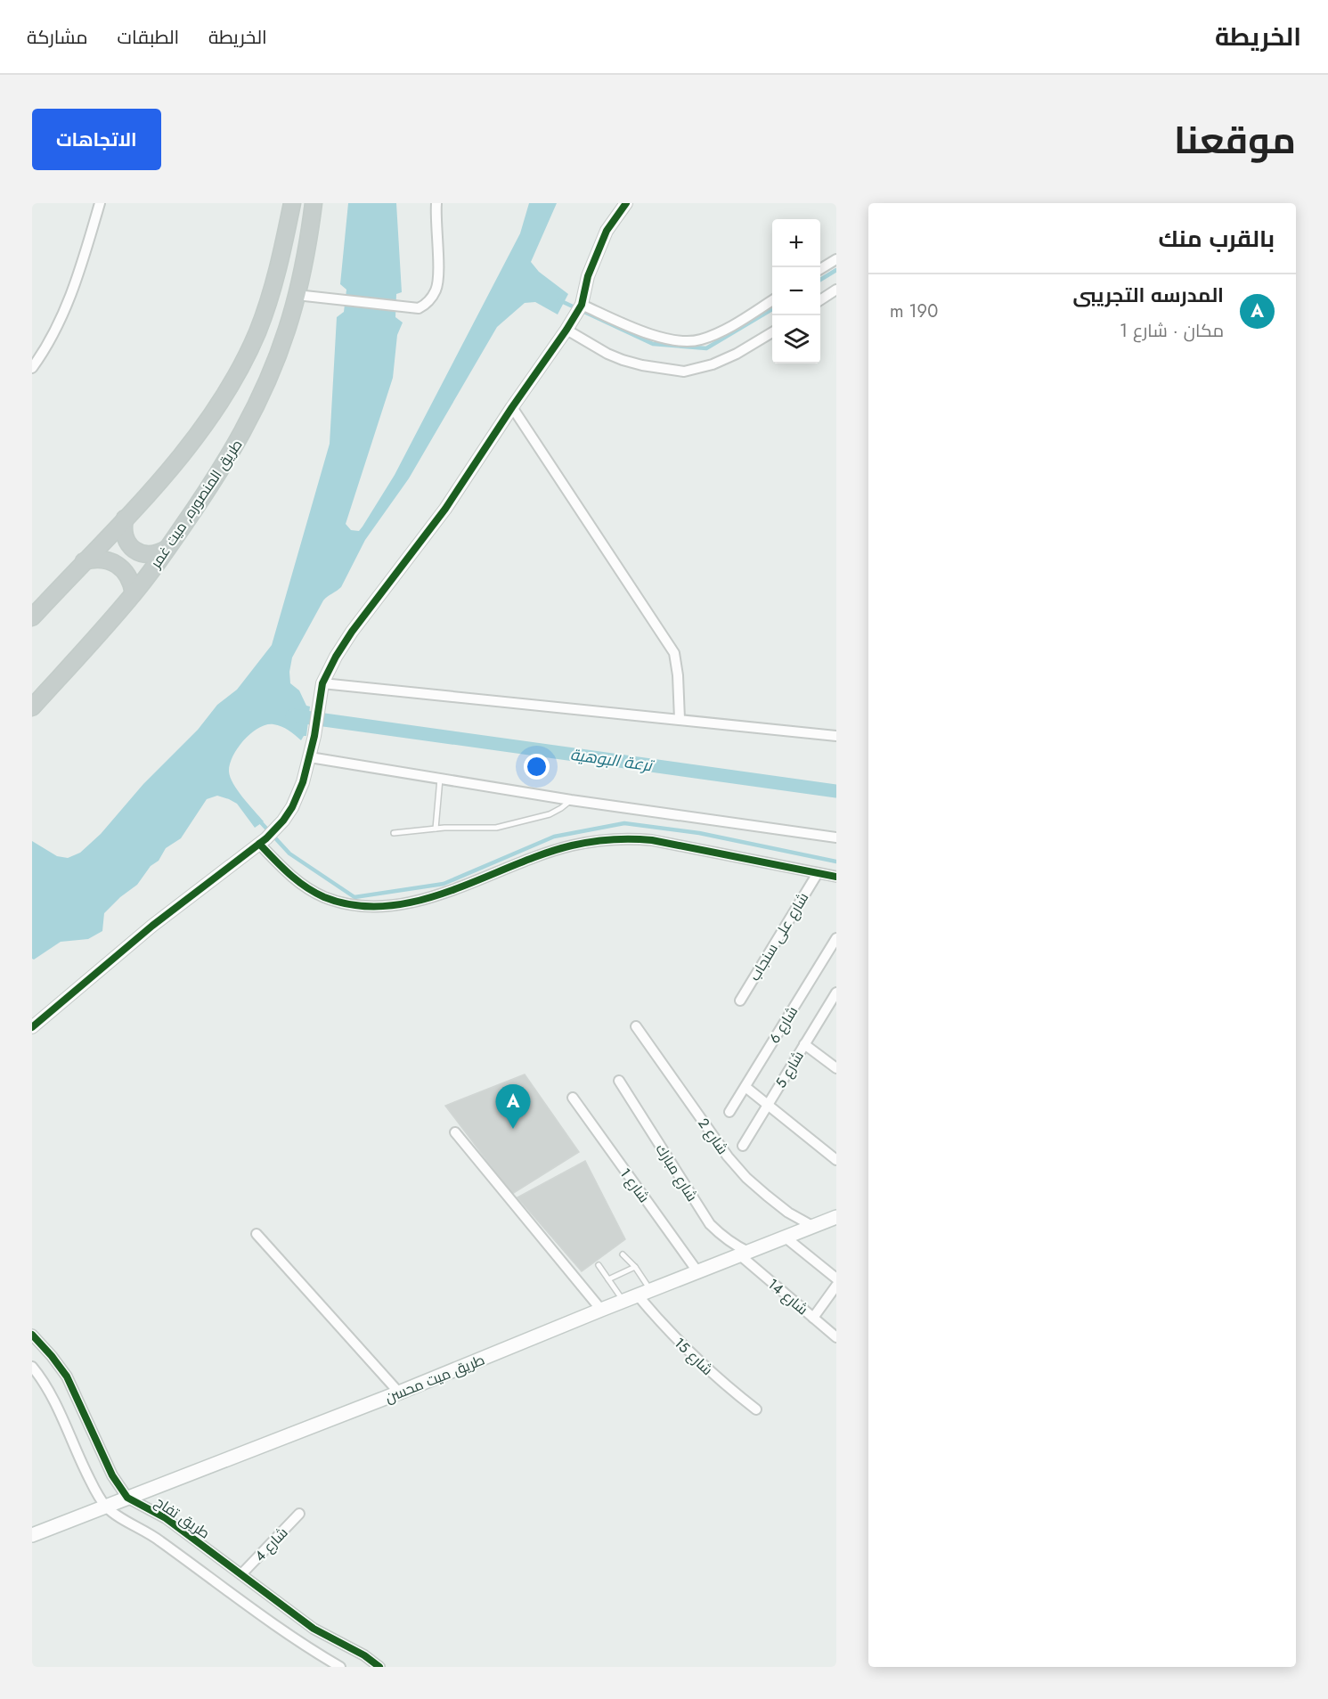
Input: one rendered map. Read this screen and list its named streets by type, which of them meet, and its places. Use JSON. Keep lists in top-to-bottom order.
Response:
{
  "streets": {
    "highway": ["طريق المنصوره, ميت غمر"],
    "main road": ["طريق ميت محسن"],
    "street": [
      "شارع على سنجاب",
      "شارع 6",
      "شارع 5",
      "شارع 2",
      "شارع مبارك",
      "شارع 1",
      "شارع 14",
      "شارع 15",
      "طريق تفاح",
      "شارع 4"
    ]
  },
  "crossings": [
    ["شارع 2", "طريق ميت محسن"],
    ["شارع مبارك", "شارع 14"],
    ["شارع مبارك", "طريق ميت محسن"],
    ["شارع 1", "طريق ميت محسن"],
    ["شارع 14", "طريق ميت محسن"],
    ["شارع 15", "طريق ميت محسن"],
    ["طريق ميت محسن", "طريق تفاح"],
    ["طريق تفاح", "شارع 4"]
  ],
  "water": ["ترعة البوهية"],
  "page": {
    "header": "الخريطة",
    "nav": ["الخريطة", "الطبقات", "مشاركة"],
    "title": "موقعنا",
    "buttons": "الاتجاهات",
    "heading": "بالقرب منك",
    "map_buttons": ["+", "−"],
    "list": [
      {
        "mark": "A",
        "name": "المدرسه التجريبى",
        "note": "مكان · شارع 1",
        "value": "190 m"
      }
    ],
    "pins": "A"
  }
}
